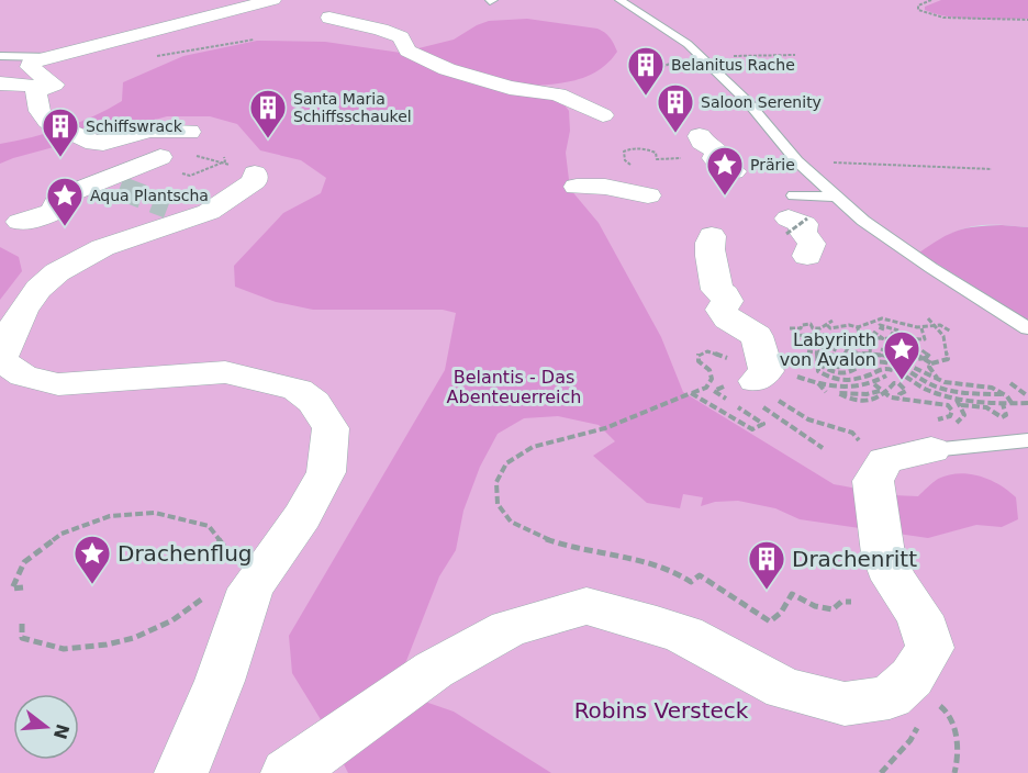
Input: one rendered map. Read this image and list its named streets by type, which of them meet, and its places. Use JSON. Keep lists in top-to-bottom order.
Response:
{
  "parks": ["Belantis - Das Abenteuerreich", "Robins Versteck"],
  "places": {
    "building": [
      "Belanitus Rache",
      "Saloon Serenity",
      "Santa Maria Schiffsschaukel",
      "Schiffswrack",
      "Drachenritt"
    ],
    "place": [
      "Prärie",
      "Aqua Plantscha",
      "Labyrinth von Avalon",
      "Drachenflug"
    ]
  },
  "north": "right"
}
